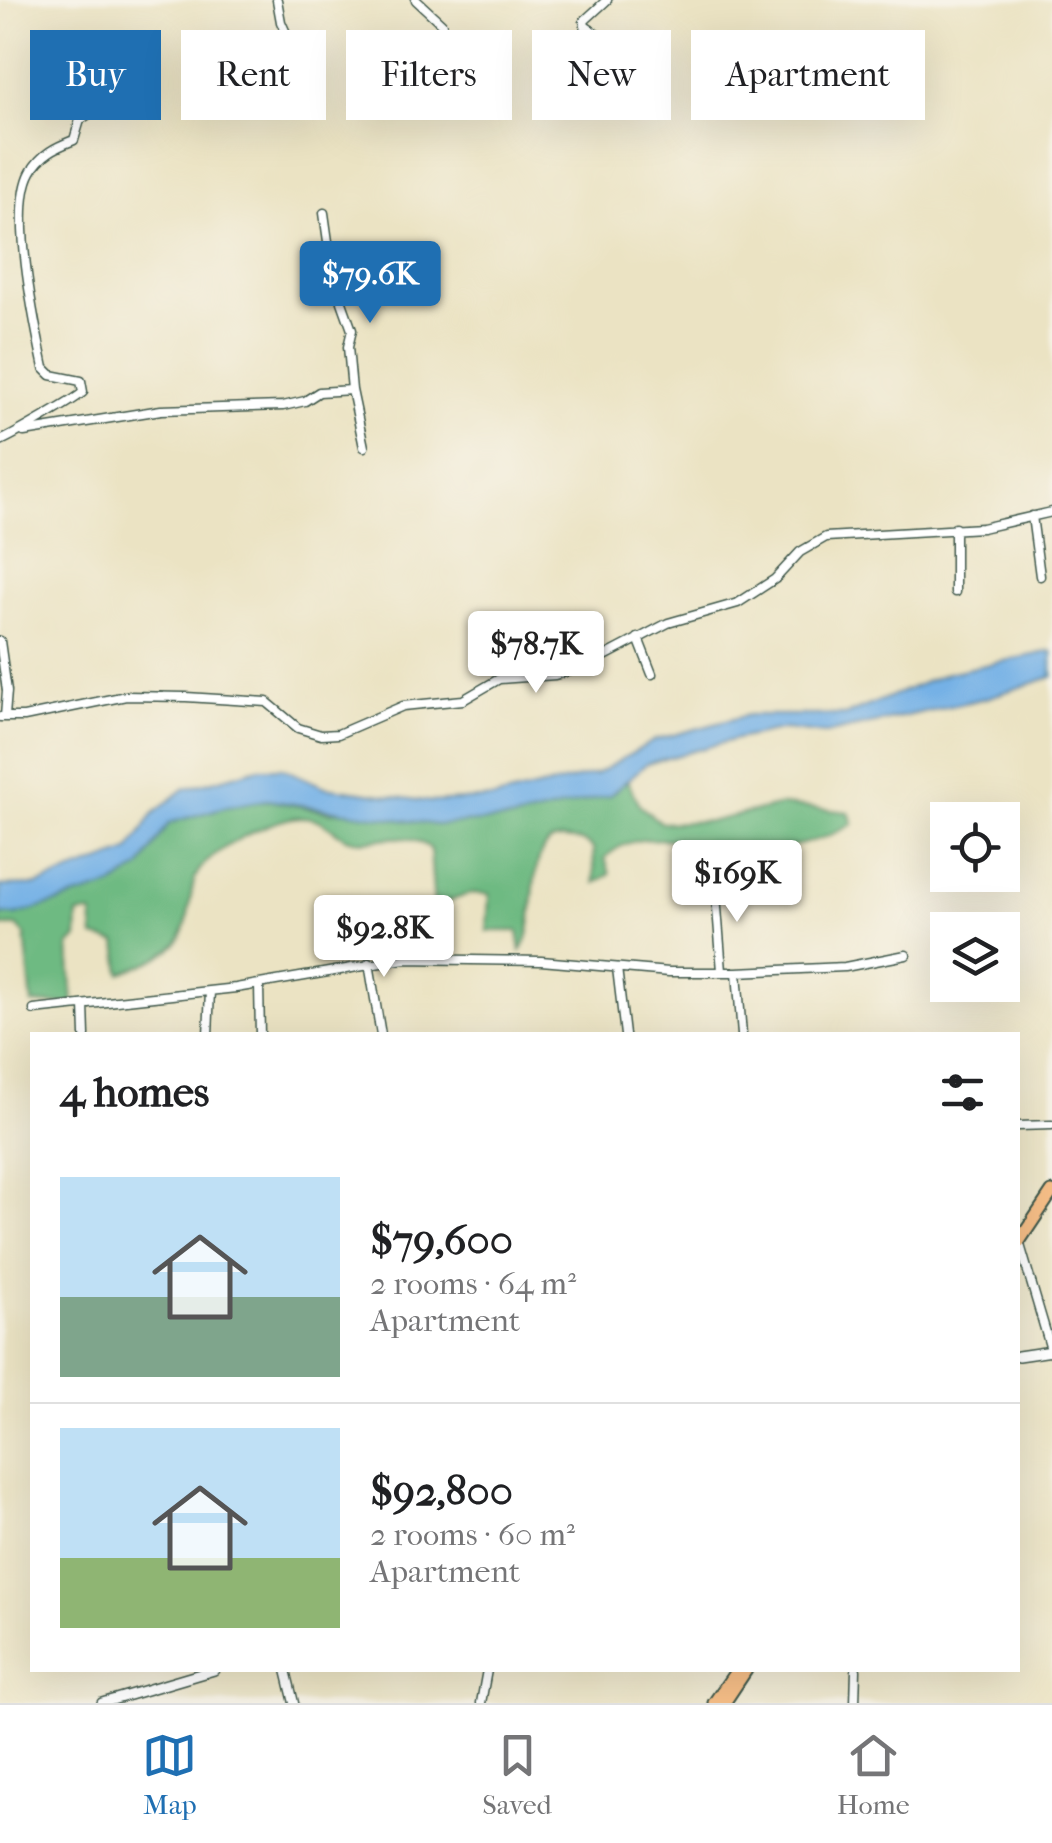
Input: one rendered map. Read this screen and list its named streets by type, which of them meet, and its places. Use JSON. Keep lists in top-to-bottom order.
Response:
{
  "page": {
    "chip": [
      "Buy",
      "Rent",
      "Filters",
      "New",
      "Apartment"
    ],
    "price": [
      "$79.6K",
      "$78.7K",
      "$169K",
      "$92.8K"
    ],
    "heading": "4 homes",
    "list": [
      {
        "name": "$79,600",
        "note": "2 rooms · 64 m² · Apartment"
      },
      {
        "name": "$92,800",
        "note": "2 rooms · 60 m² · Apartment"
      }
    ],
    "tabs": ["Map", "Saved", "Home"]
  }
}
